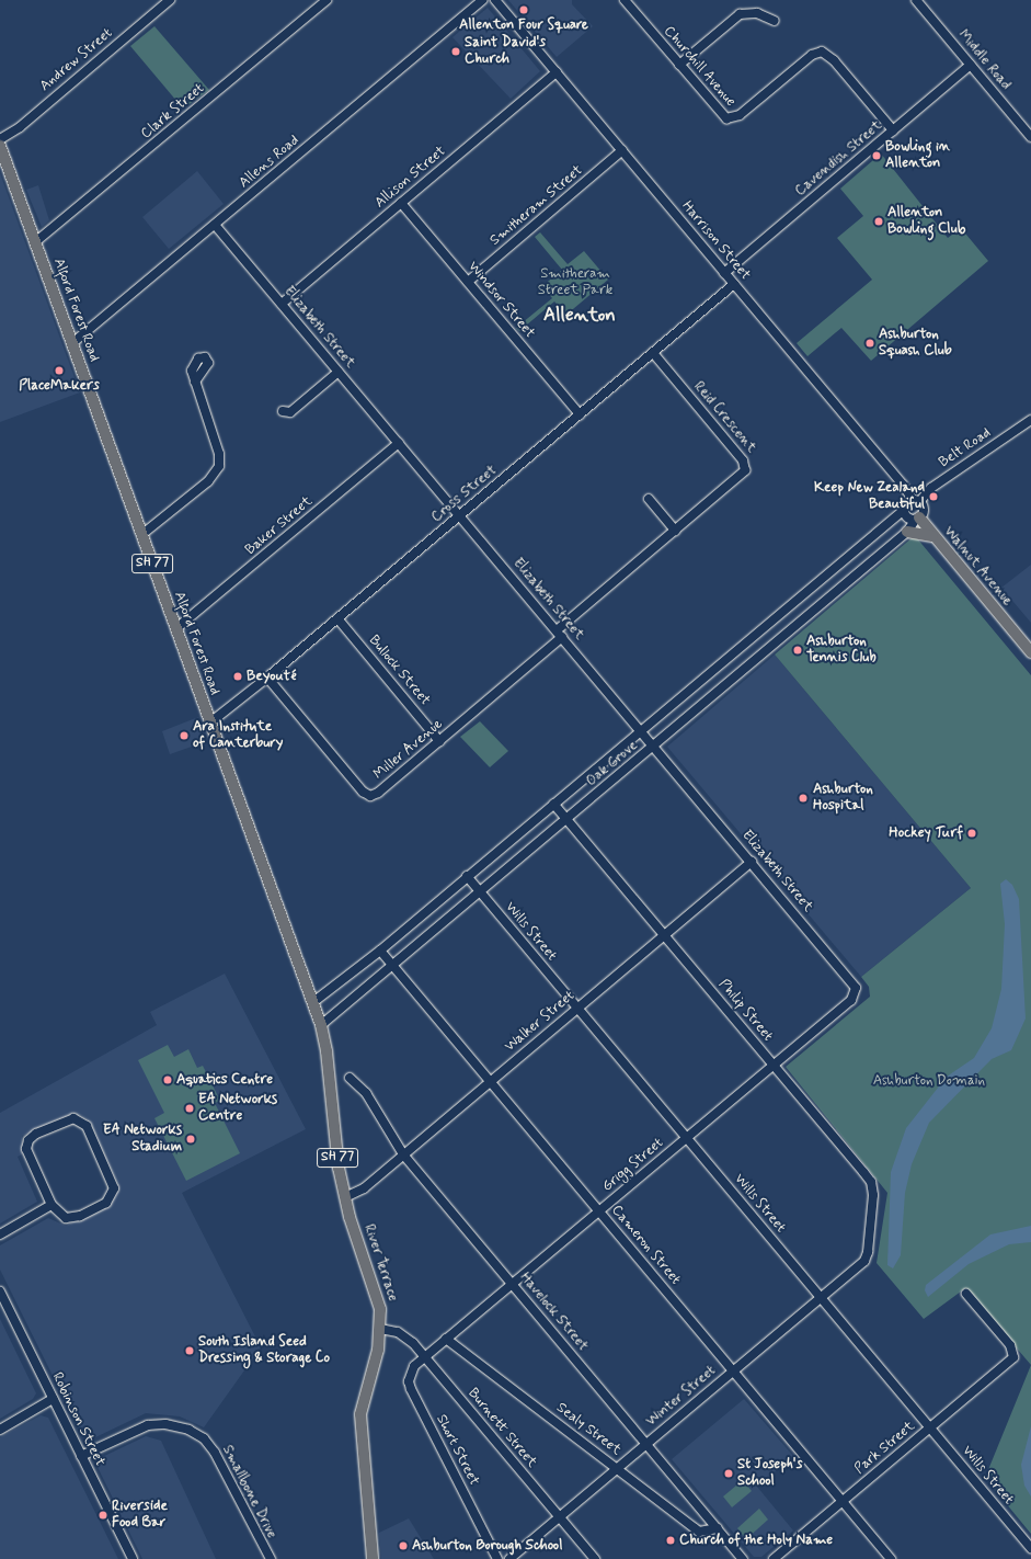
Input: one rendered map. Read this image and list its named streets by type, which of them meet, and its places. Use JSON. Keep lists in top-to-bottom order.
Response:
{
  "streets": {
    "main road": [
      "Alford Forest Road",
      "SH 77",
      "Walnut Avenue",
      "River Terrace"
    ],
    "street": [
      "Andrew Street",
      "Middle Road",
      "Churchill Avenue",
      "Clark Street",
      "Cavendish Street",
      "Allens Road",
      "Allison Street",
      "Smitheram Street",
      "Harrison Street",
      "Windsor Street",
      "Elizabeth Street",
      "Reid Crescent",
      "Belt Road",
      "Cross Street",
      "Baker Street",
      "Bullock Street",
      "Miller Avenue",
      "Oak Grove",
      "Wills Street",
      "Philip Street",
      "Walker Street",
      "Grigg Street",
      "Cameron Street",
      "Havelock Street",
      "Winter Street",
      "Robinson Street",
      "Burnett Street",
      "Sealy Street",
      "Park Street",
      "Short Street",
      "Smallbone Drive"
    ]
  },
  "crossings": [
    ["Middle Road", "Cavendish Street"],
    ["Churchill Avenue", "Cavendish Street"],
    ["Clark Street", "Alford Forest Road"],
    ["Cavendish Street", "Harrison Street"],
    ["Allens Road", "Alford Forest Road"],
    ["Allens Road", "Elizabeth Street"],
    ["Allison Street", "Harrison Street"],
    ["Allison Street", "Windsor Street"],
    ["Allison Street", "Elizabeth Street"],
    ["Smitheram Street", "Harrison Street"],
    ["Smitheram Street", "Windsor Street"],
    ["Harrison Street", "Belt Road"],
    ["Harrison Street", "Cross Street"],
    ["Harrison Street", "Walnut Avenue"],
    ["Harrison Street", "Oak Grove"],
    ["Windsor Street", "Cross Street"],
    ["Alford Forest Road", "Cross Street"],
    ["Alford Forest Road", "Baker Street"],
    ["Alford Forest Road", "Oak Grove"],
    ["Alford Forest Road", "River Terrace"],
    ["Elizabeth Street", "Reid Crescent"],
    ["Elizabeth Street", "Cross Street"],
    ["Elizabeth Street", "Baker Street"],
    ["Elizabeth Street", "Miller Avenue"],
    ["Elizabeth Street", "Oak Grove"],
    ["Elizabeth Street", "Walker Street"],
    ["Elizabeth Street", "Grigg Street"],
    ["Reid Crescent", "Cross Street"],
    ["Reid Crescent", "Miller Avenue"],
    ["Belt Road", "Walnut Avenue"],
    ["Belt Road", "Oak Grove"],
    ["Cross Street", "Bullock Street"],
    ["Cross Street", "Miller Avenue"],
    ["Walnut Avenue", "Oak Grove"],
    ["Bullock Street", "Miller Avenue"],
    ["Oak Grove", "Wills Street"],
    ["Oak Grove", "Philip Street"],
    ["Oak Grove", "Cameron Street"],
    ["Oak Grove", "River Terrace"],
    ["Wills Street", "Walker Street"],
    ["Wills Street", "Grigg Street"],
    ["Wills Street", "Winter Street"],
    ["Wills Street", "Park Street"],
    ["Philip Street", "Walker Street"],
    ["Philip Street", "Grigg Street"],
    ["Philip Street", "Winter Street"],
    ["Walker Street", "Cameron Street"],
    ["Walker Street", "River Terrace"],
    ["Walker Street", "Havelock Street"],
    ["Grigg Street", "Cameron Street"],
    ["Grigg Street", "Havelock Street"],
    ["Grigg Street", "Burnett Street"],
    ["Grigg Street", "Sealy Street"],
    ["Grigg Street", "Short Street"],
    ["Cameron Street", "Winter Street"],
    ["Cameron Street", "Park Street"],
    ["River Terrace", "Burnett Street"],
    ["Havelock Street", "Winter Street"],
    ["Havelock Street", "Sealy Street"],
    ["Winter Street", "Burnett Street"],
    ["Winter Street", "Sealy Street"],
    ["Robinson Street", "Smallbone Drive"],
    ["Burnett Street", "Short Street"]
  ],
  "districts": ["Allenton"],
  "parks": ["Smitheram Street Park", "Ashburton Domain"],
  "places": [
    "Allenton Four Square",
    "Saint David's Church",
    "Bowling in Allenton",
    "Allenton Bowling Club",
    "Ashburton Squash Club",
    "PlaceMakers",
    "Keep New Zealand Beautiful",
    "Ashburton Tennis Club",
    "Beyouté",
    "Ara Institute of Canterbury",
    "Ashburton Hospital",
    "Hockey Turf",
    "Aquatics Centre",
    "EA Networks Centre",
    "EA Networks Stadium",
    "South Island Seed Dressing & Storage Co",
    "St Joseph's School",
    "Riverside Food Bar",
    "Church of the Holy Name",
    "Ashburton Borough School"
  ]
}
